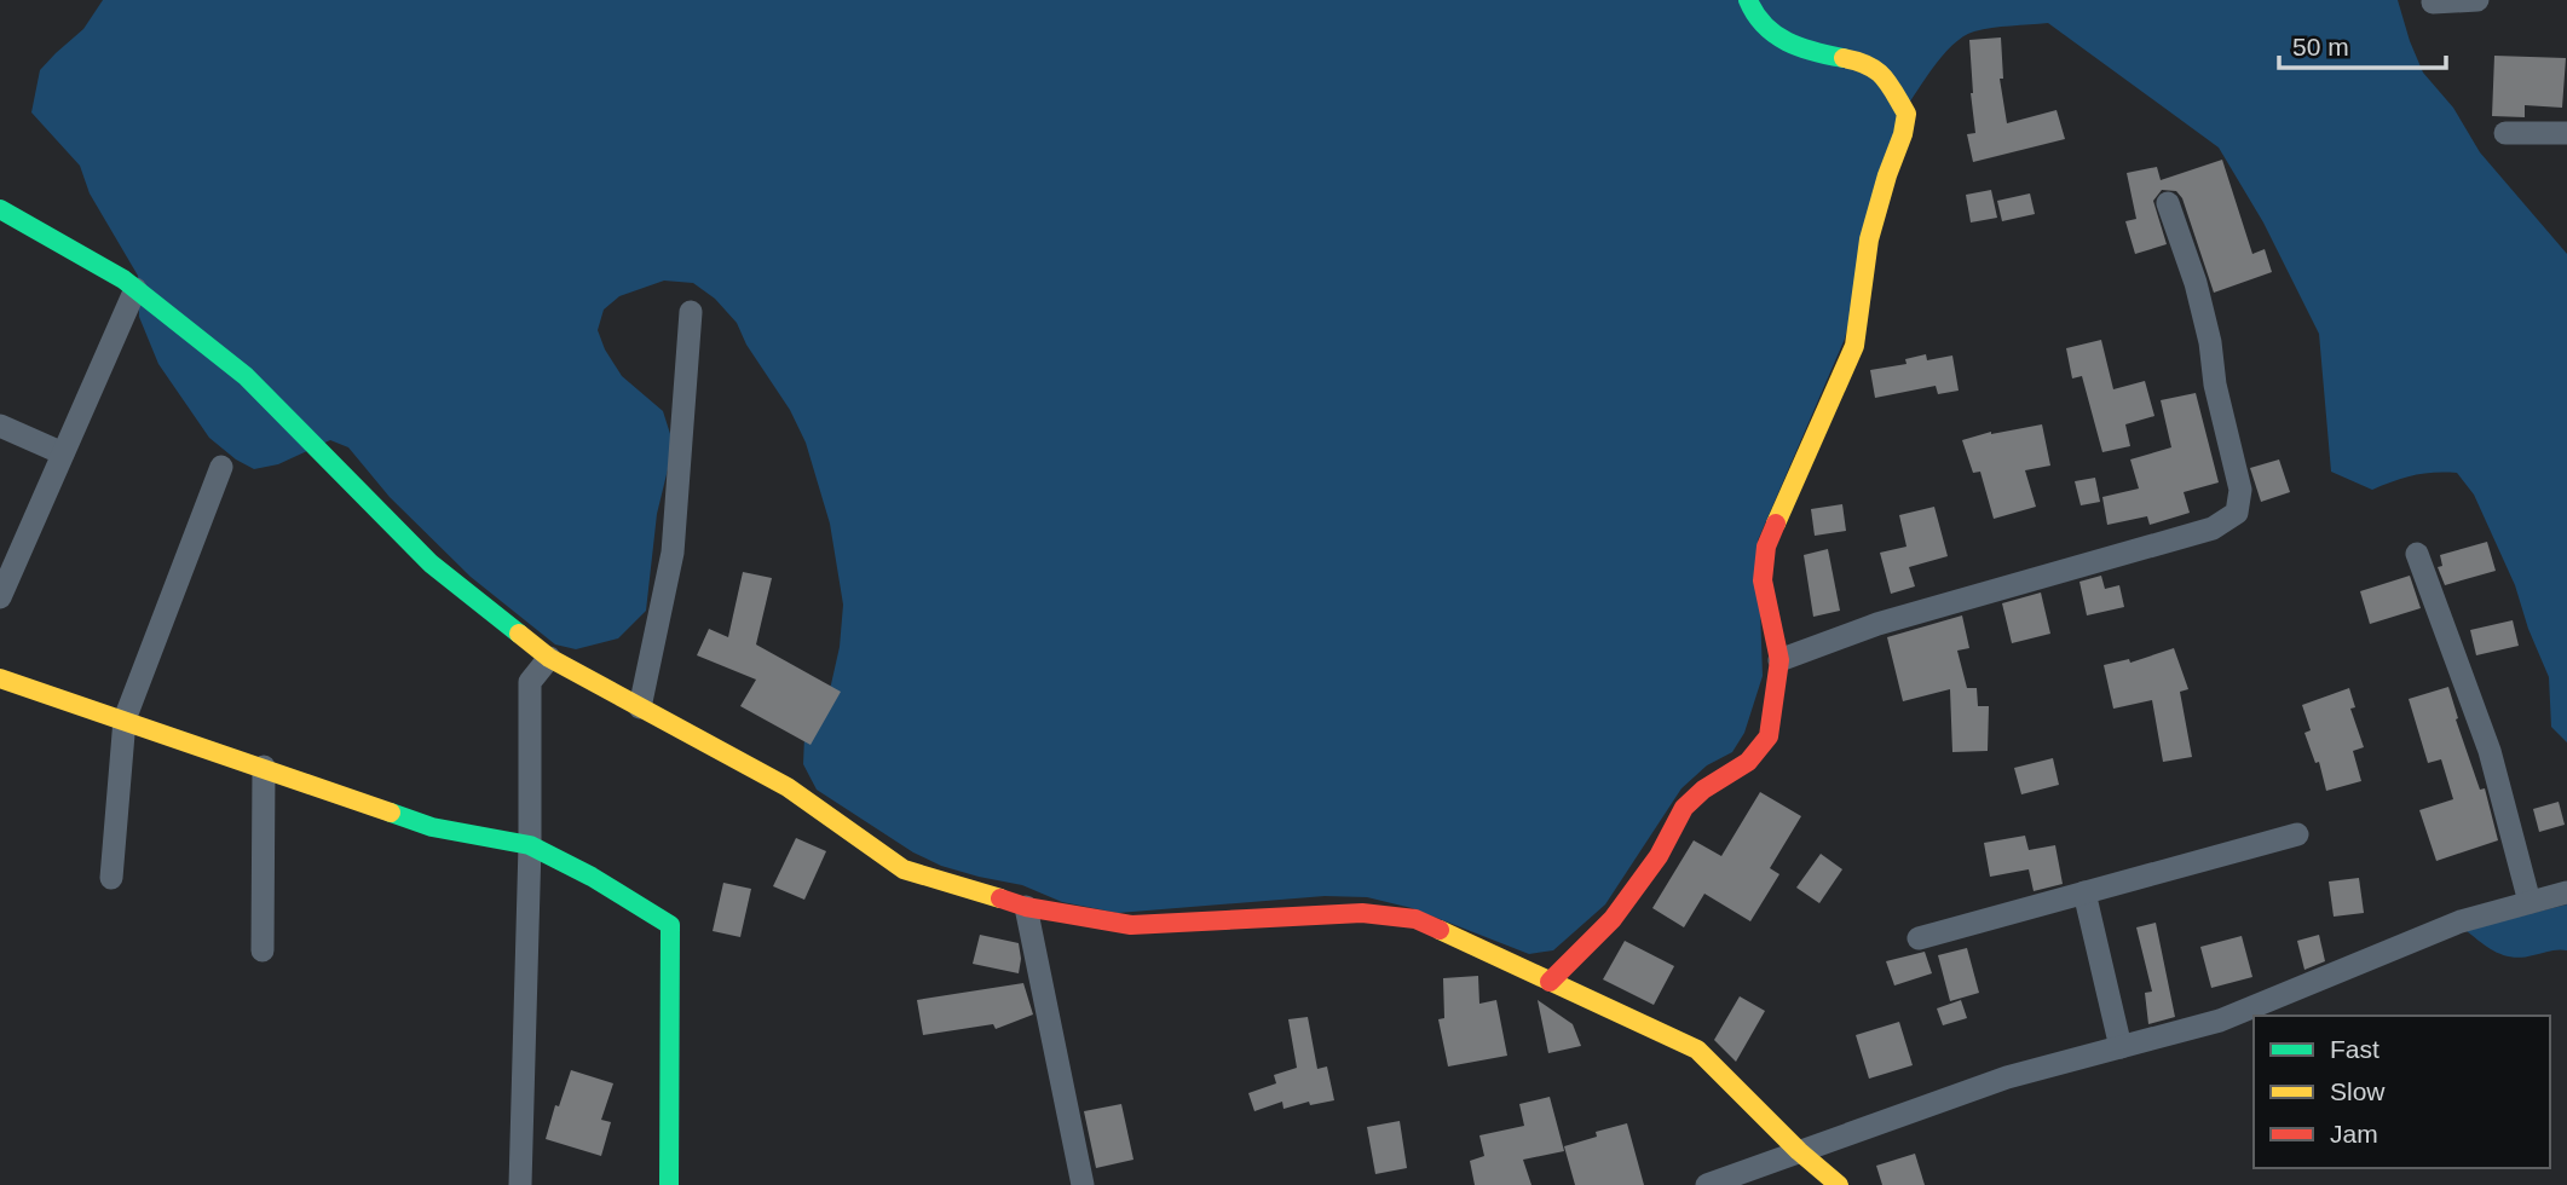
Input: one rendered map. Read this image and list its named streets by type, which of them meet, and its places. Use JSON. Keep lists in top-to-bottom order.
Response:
{
  "legend": ["Fast", "Slow", "Jam"],
  "scale_bar": "50 m"
}
